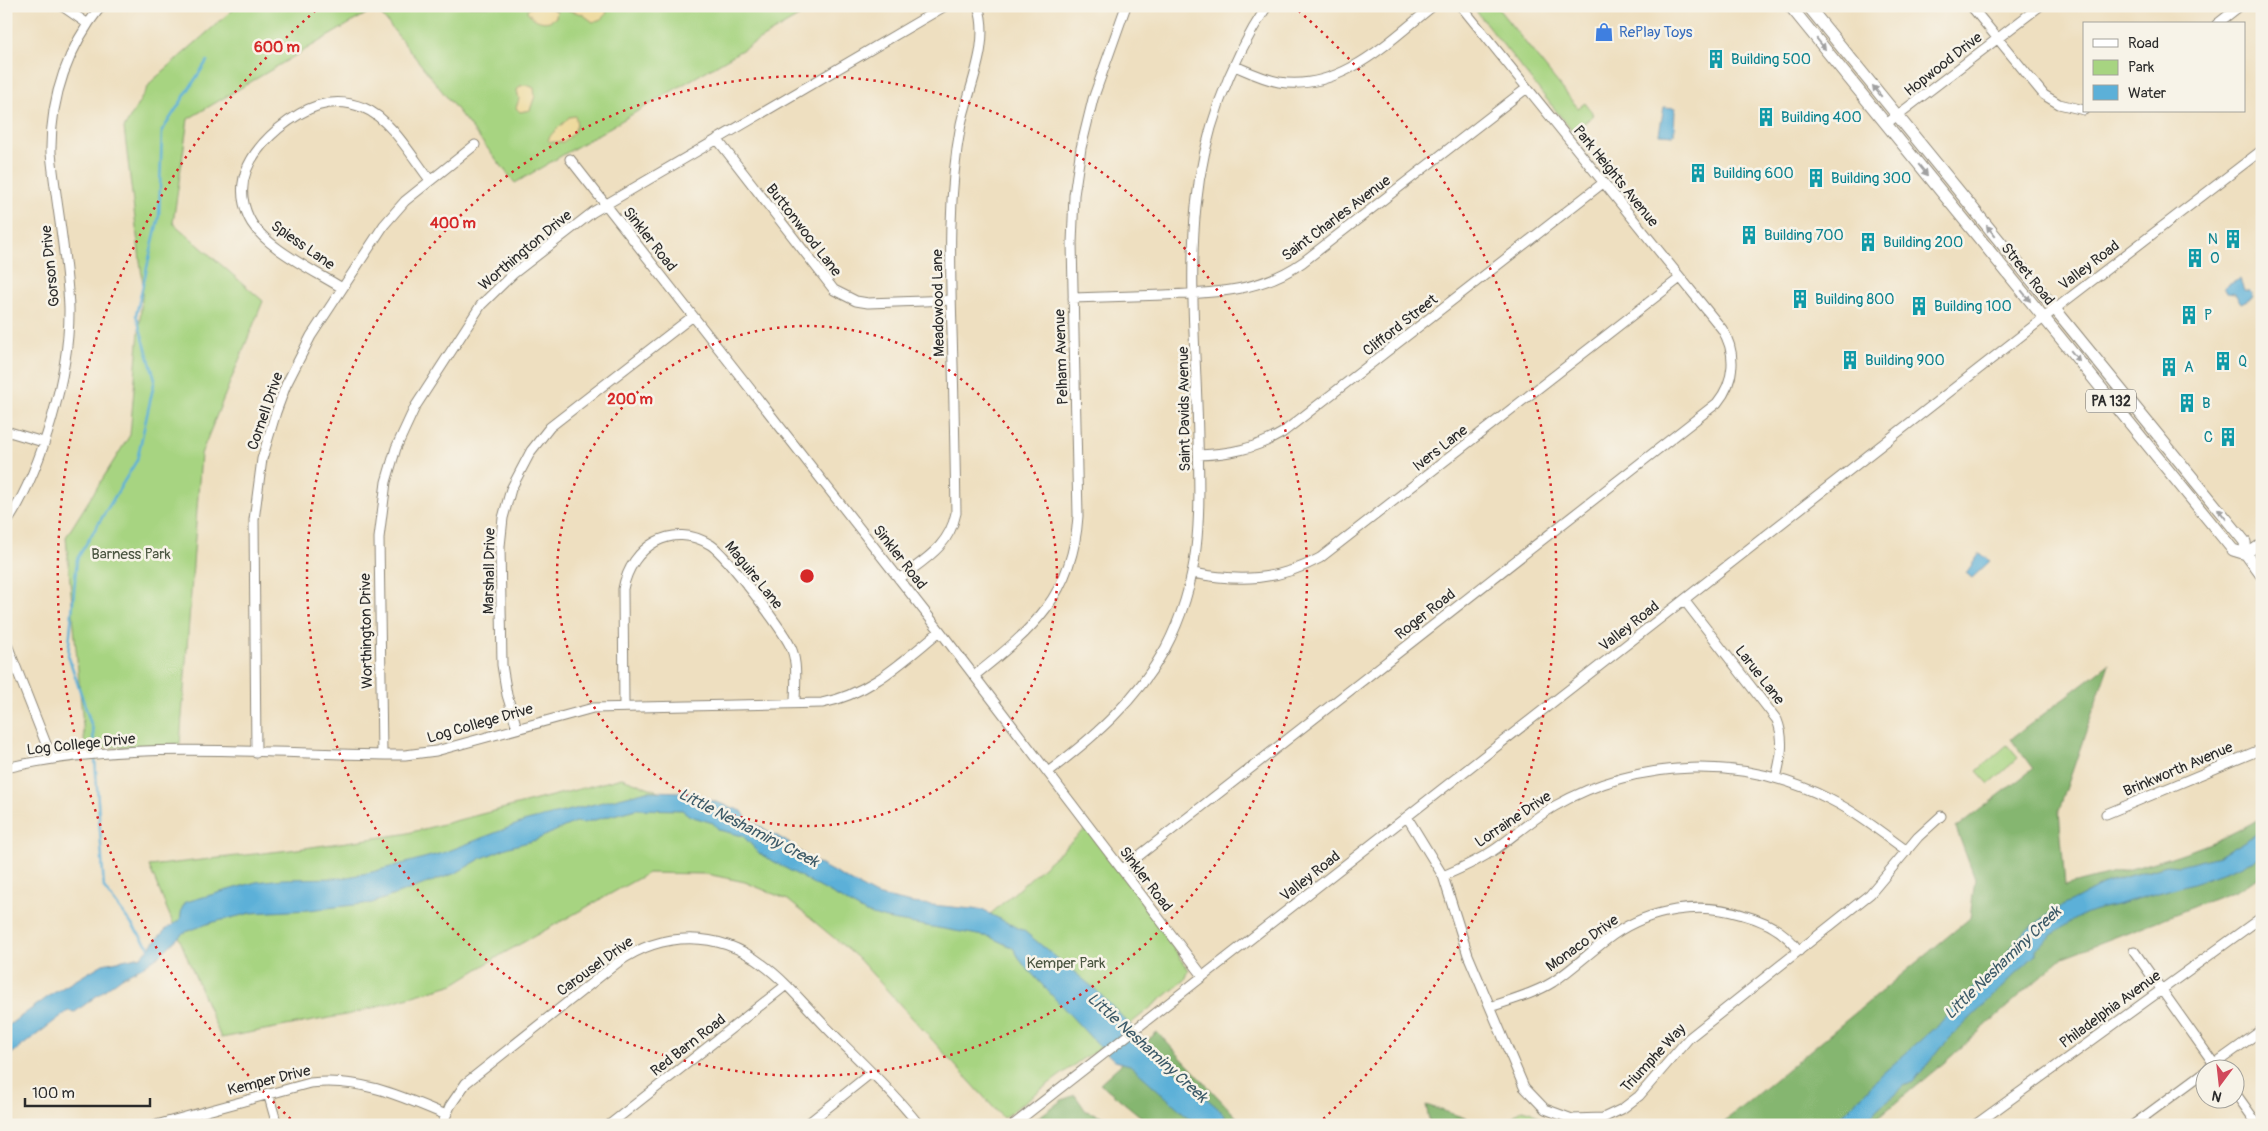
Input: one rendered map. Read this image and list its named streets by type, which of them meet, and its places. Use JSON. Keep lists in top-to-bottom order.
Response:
{
  "streets": {
    "main road": ["Street Road", "PA 132"],
    "street": [
      "Hopwood Drive",
      "Park Heights Avenue",
      "Saint Charles Avenue",
      "Buttonwood Lane",
      "Sinkler Road",
      "Spiess Lane",
      "Worthington Drive",
      "Valley Road",
      "Gorson Drive",
      "Meadowood Lane",
      "Clifford Street",
      "Pelham Avenue",
      "Saint Davids Avenue",
      "Cornell Drive",
      "Ivers Lane",
      "Marshall Drive",
      "Maguire Lane",
      "Roger Road",
      "Larue Lane",
      "Log College Drive",
      "Brinkworth Avenue",
      "Lorraine Drive",
      "Monaco Drive",
      "Carousel Drive",
      "Philadelphia Avenue",
      "Red Barn Road",
      "Triumphe Way",
      "Kemper Drive"
    ]
  },
  "crossings": [
    ["Hopwood Drive", "Street Road"],
    ["Park Heights Avenue", "Saint Charles Avenue"],
    ["Park Heights Avenue", "Clifford Street"],
    ["Park Heights Avenue", "Ivers Lane"],
    ["Park Heights Avenue", "Roger Road"],
    ["Saint Charles Avenue", "Pelham Avenue"],
    ["Saint Charles Avenue", "Saint Davids Avenue"],
    ["Buttonwood Lane", "Worthington Drive"],
    ["Buttonwood Lane", "Meadowood Lane"],
    ["Sinkler Road", "Worthington Drive"],
    ["Sinkler Road", "Valley Road"],
    ["Sinkler Road", "Meadowood Lane"],
    ["Sinkler Road", "Pelham Avenue"],
    ["Sinkler Road", "Saint Davids Avenue"],
    ["Sinkler Road", "Marshall Drive"],
    ["Sinkler Road", "Roger Road"],
    ["Sinkler Road", "Log College Drive"],
    ["Spiess Lane", "Cornell Drive"],
    ["Worthington Drive", "Log College Drive"],
    ["Valley Road", "Street Road"],
    ["Valley Road", "Larue Lane"],
    ["Valley Road", "Triumphe Way"],
    ["Clifford Street", "Saint Davids Avenue"],
    ["Saint Davids Avenue", "Ivers Lane"],
    ["Cornell Drive", "Log College Drive"],
    ["Marshall Drive", "Log College Drive"],
    ["Maguire Lane", "Log College Drive"],
    ["Larue Lane", "Lorraine Drive"],
    ["Lorraine Drive", "Triumphe Way"],
    ["Monaco Drive", "Triumphe Way"],
    ["Carousel Drive", "Red Barn Road"],
    ["Carousel Drive", "Kemper Drive"]
  ],
  "water": ["Little Neshaminy Creek"],
  "parks": ["Barness Park", "Kemper Park"],
  "places": {
    "shop": ["RePlay Toys"],
    "building": [
      "Building 500",
      "Building 400",
      "Building 600",
      "Building 300",
      "Building 700",
      "N",
      "Building 200",
      "O",
      "Building 800",
      "Building 100",
      "P",
      "Building 900",
      "Q",
      "A",
      "B",
      "C"
    ]
  },
  "legend": ["Road", "Park", "Water"],
  "scale_bar": "100 m",
  "north": "bottom",
  "rings": ["600 m", "400 m", "200 m"]
}
